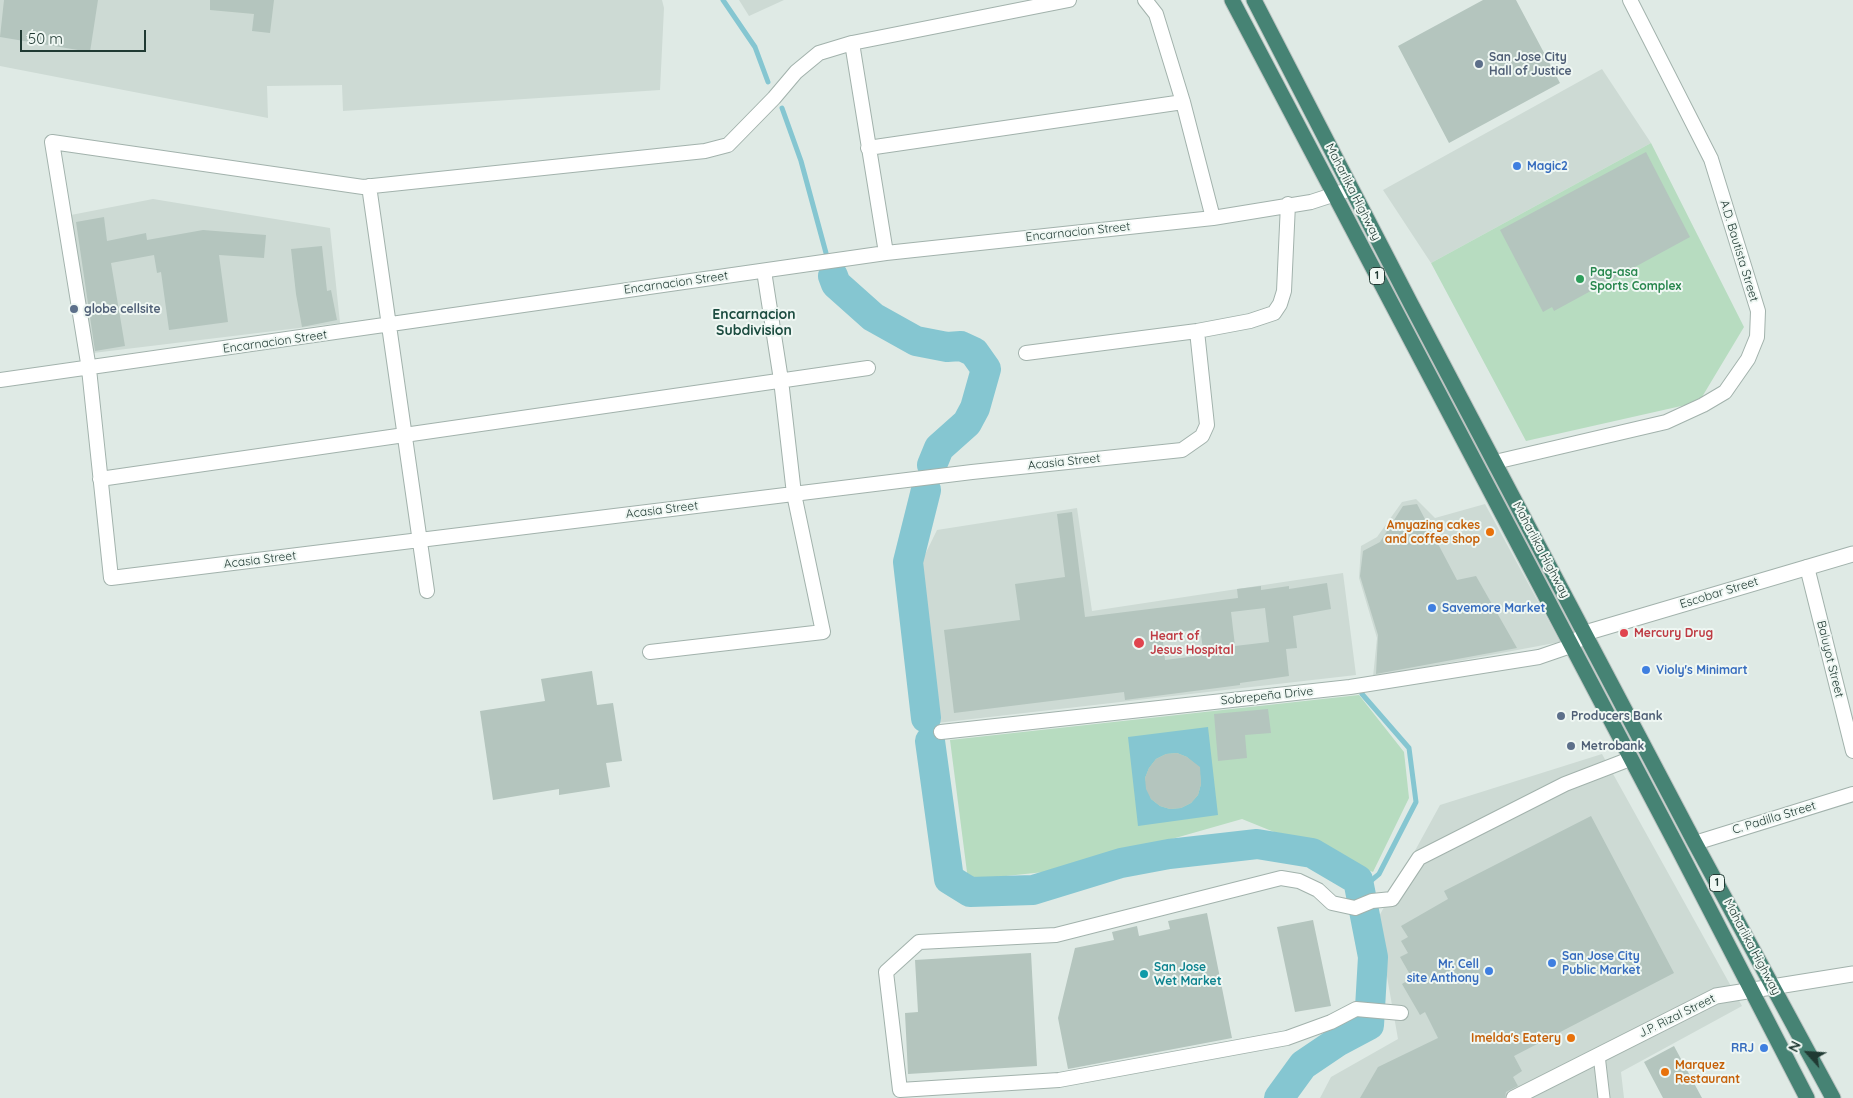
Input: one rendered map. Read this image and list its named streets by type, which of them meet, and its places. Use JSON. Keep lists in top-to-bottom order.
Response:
{
  "streets": {
    "highway": ["Maharlika Highway", "1"],
    "street": [
      "Encarnacion Street",
      "A.D. Bautista Street",
      "Acasia Street",
      "Escobar Street",
      "Baluyot Street",
      "Sobrepeña Drive",
      "C. Padilla Street",
      "J.P. Rizal Street"
    ]
  },
  "crossings": [
    ["Maharlika Highway", "Encarnacion Street"],
    ["Maharlika Highway", "A.D. Bautista Street"],
    ["Maharlika Highway", "Escobar Street"],
    ["Maharlika Highway", "Sobrepeña Drive"],
    ["Maharlika Highway", "C. Padilla Street"],
    ["Maharlika Highway", "J.P. Rizal Street"],
    ["Escobar Street", "Baluyot Street"],
    ["Escobar Street", "Sobrepeña Drive"]
  ],
  "districts": ["Encarnacion Subdivision"],
  "places": [
    "San Jose City Hall of Justice",
    "Magic2",
    "Pag-asa Sports Complex",
    "globe cellsite",
    "Amyazing cakes and coffee shop",
    "Savemore Market",
    "Mercury Drug",
    "Heart of Jesus Hospital",
    "Violy's Minimart",
    "Producers Bank",
    "Metrobank",
    "San Jose City Public Market",
    "Mr. Cell site Anthony",
    "San Jose Wet Market",
    "Imelda's Eatery",
    "RRJ",
    "Marquez Restaurant"
  ],
  "scale_bar": "50 m",
  "north": "top left"
}
